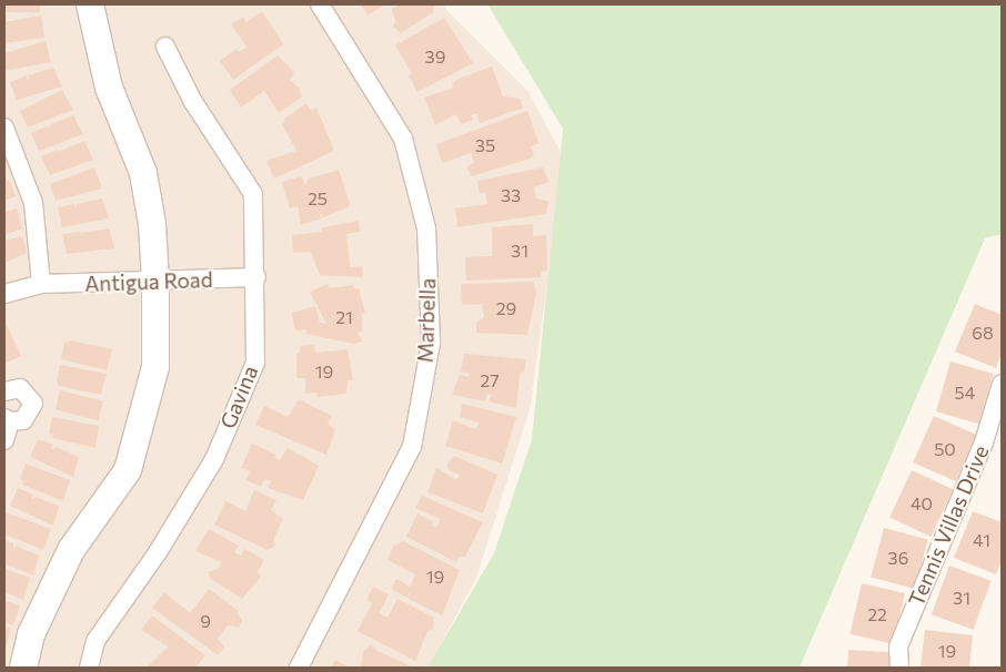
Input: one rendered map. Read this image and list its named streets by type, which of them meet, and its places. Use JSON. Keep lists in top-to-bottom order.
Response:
{
  "streets": {
    "street": [
      "Antigua Road",
      "Marbella",
      "Gavina",
      "Tennis Villas Drive"
    ]
  },
  "crossings": [
    ["Antigua Road", "Gavina"]
  ],
  "house_numbers": [
    "39",
    "35",
    "33",
    "25",
    "31",
    "29",
    "21",
    "68",
    "19",
    "27",
    "54",
    "50",
    "40",
    "41",
    "36",
    "19",
    "31",
    "22",
    "9",
    "19"
  ]
}
